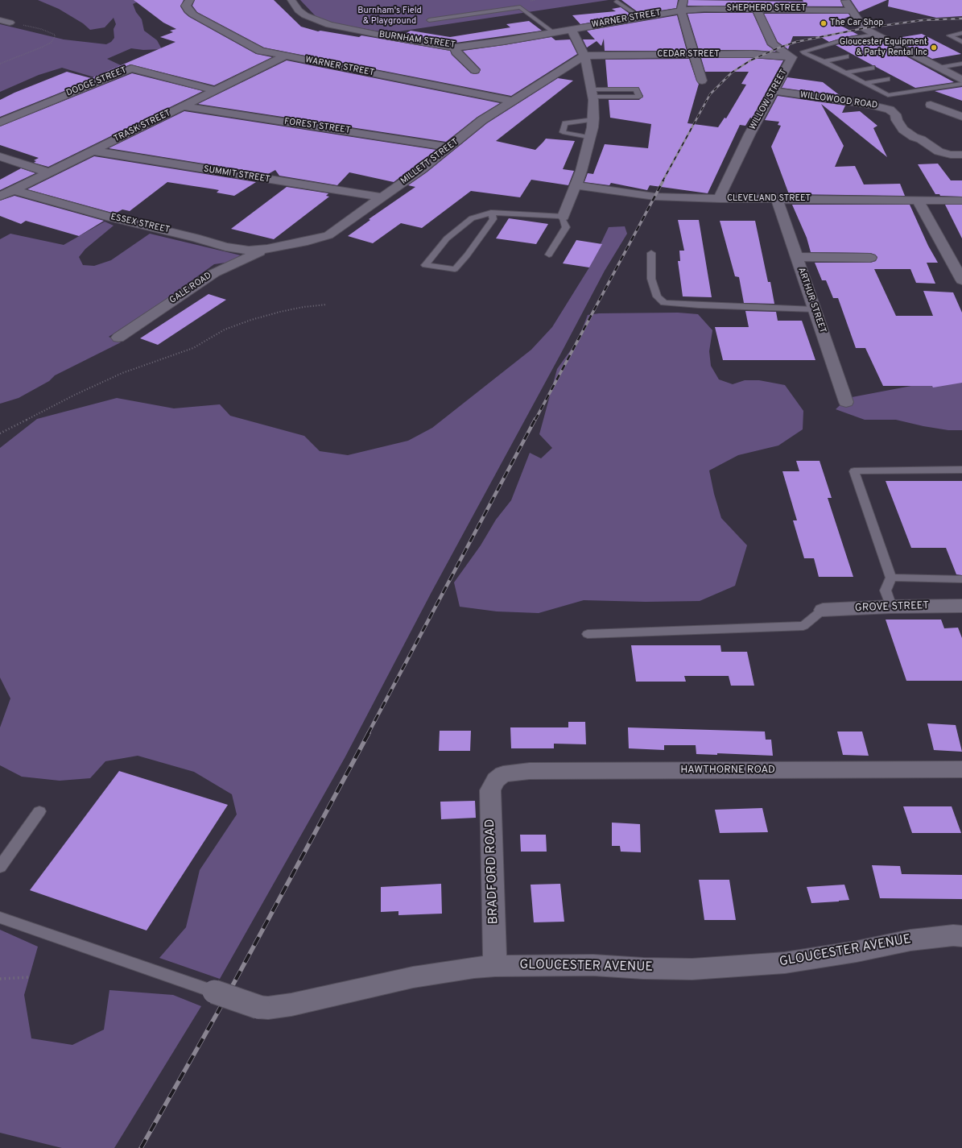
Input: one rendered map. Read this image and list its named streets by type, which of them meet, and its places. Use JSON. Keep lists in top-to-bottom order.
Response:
{
  "streets": {
    "street": [
      "SHEPHERD STREET",
      "WARNER STREET",
      "BURNHAM STREET",
      "CEDAR STREET",
      "DODGE STREET",
      "WILLOW STREET",
      "WILLOWOOD ROAD",
      "TRASK STREET",
      "FOREST STREET",
      "MILLETT STREET",
      "SUMMIT STREET",
      "CLEVELAND STREET",
      "ESSEX STREET",
      "GALE ROAD",
      "ARTHUR STREET",
      "GROVE STREET",
      "HAWTHORNE ROAD",
      "BRADFORD ROAD",
      "GLOUCESTER AVENUE"
    ]
  },
  "crossings": [
    ["SHEPHERD STREET", "WARNER STREET"],
    ["SHEPHERD STREET", "WILLOW STREET"],
    ["WARNER STREET", "BURNHAM STREET"],
    ["WARNER STREET", "TRASK STREET"],
    ["WARNER STREET", "MILLETT STREET"],
    ["CEDAR STREET", "WILLOW STREET"],
    ["CEDAR STREET", "MILLETT STREET"],
    ["DODGE STREET", "TRASK STREET"],
    ["WILLOW STREET", "WILLOWOOD ROAD"],
    ["WILLOW STREET", "CLEVELAND STREET"],
    ["TRASK STREET", "FOREST STREET"],
    ["TRASK STREET", "SUMMIT STREET"],
    ["TRASK STREET", "ESSEX STREET"],
    ["FOREST STREET", "MILLETT STREET"],
    ["MILLETT STREET", "SUMMIT STREET"],
    ["MILLETT STREET", "ESSEX STREET"],
    ["MILLETT STREET", "GALE ROAD"],
    ["CLEVELAND STREET", "ARTHUR STREET"],
    ["ESSEX STREET", "GALE ROAD"],
    ["HAWTHORNE ROAD", "BRADFORD ROAD"],
    ["BRADFORD ROAD", "GLOUCESTER AVENUE"]
  ],
  "parks": ["Burnham's Field & Playground"],
  "places": ["The Car Shop", "Gloucester Equipment & Party Rental Inc"]
}
